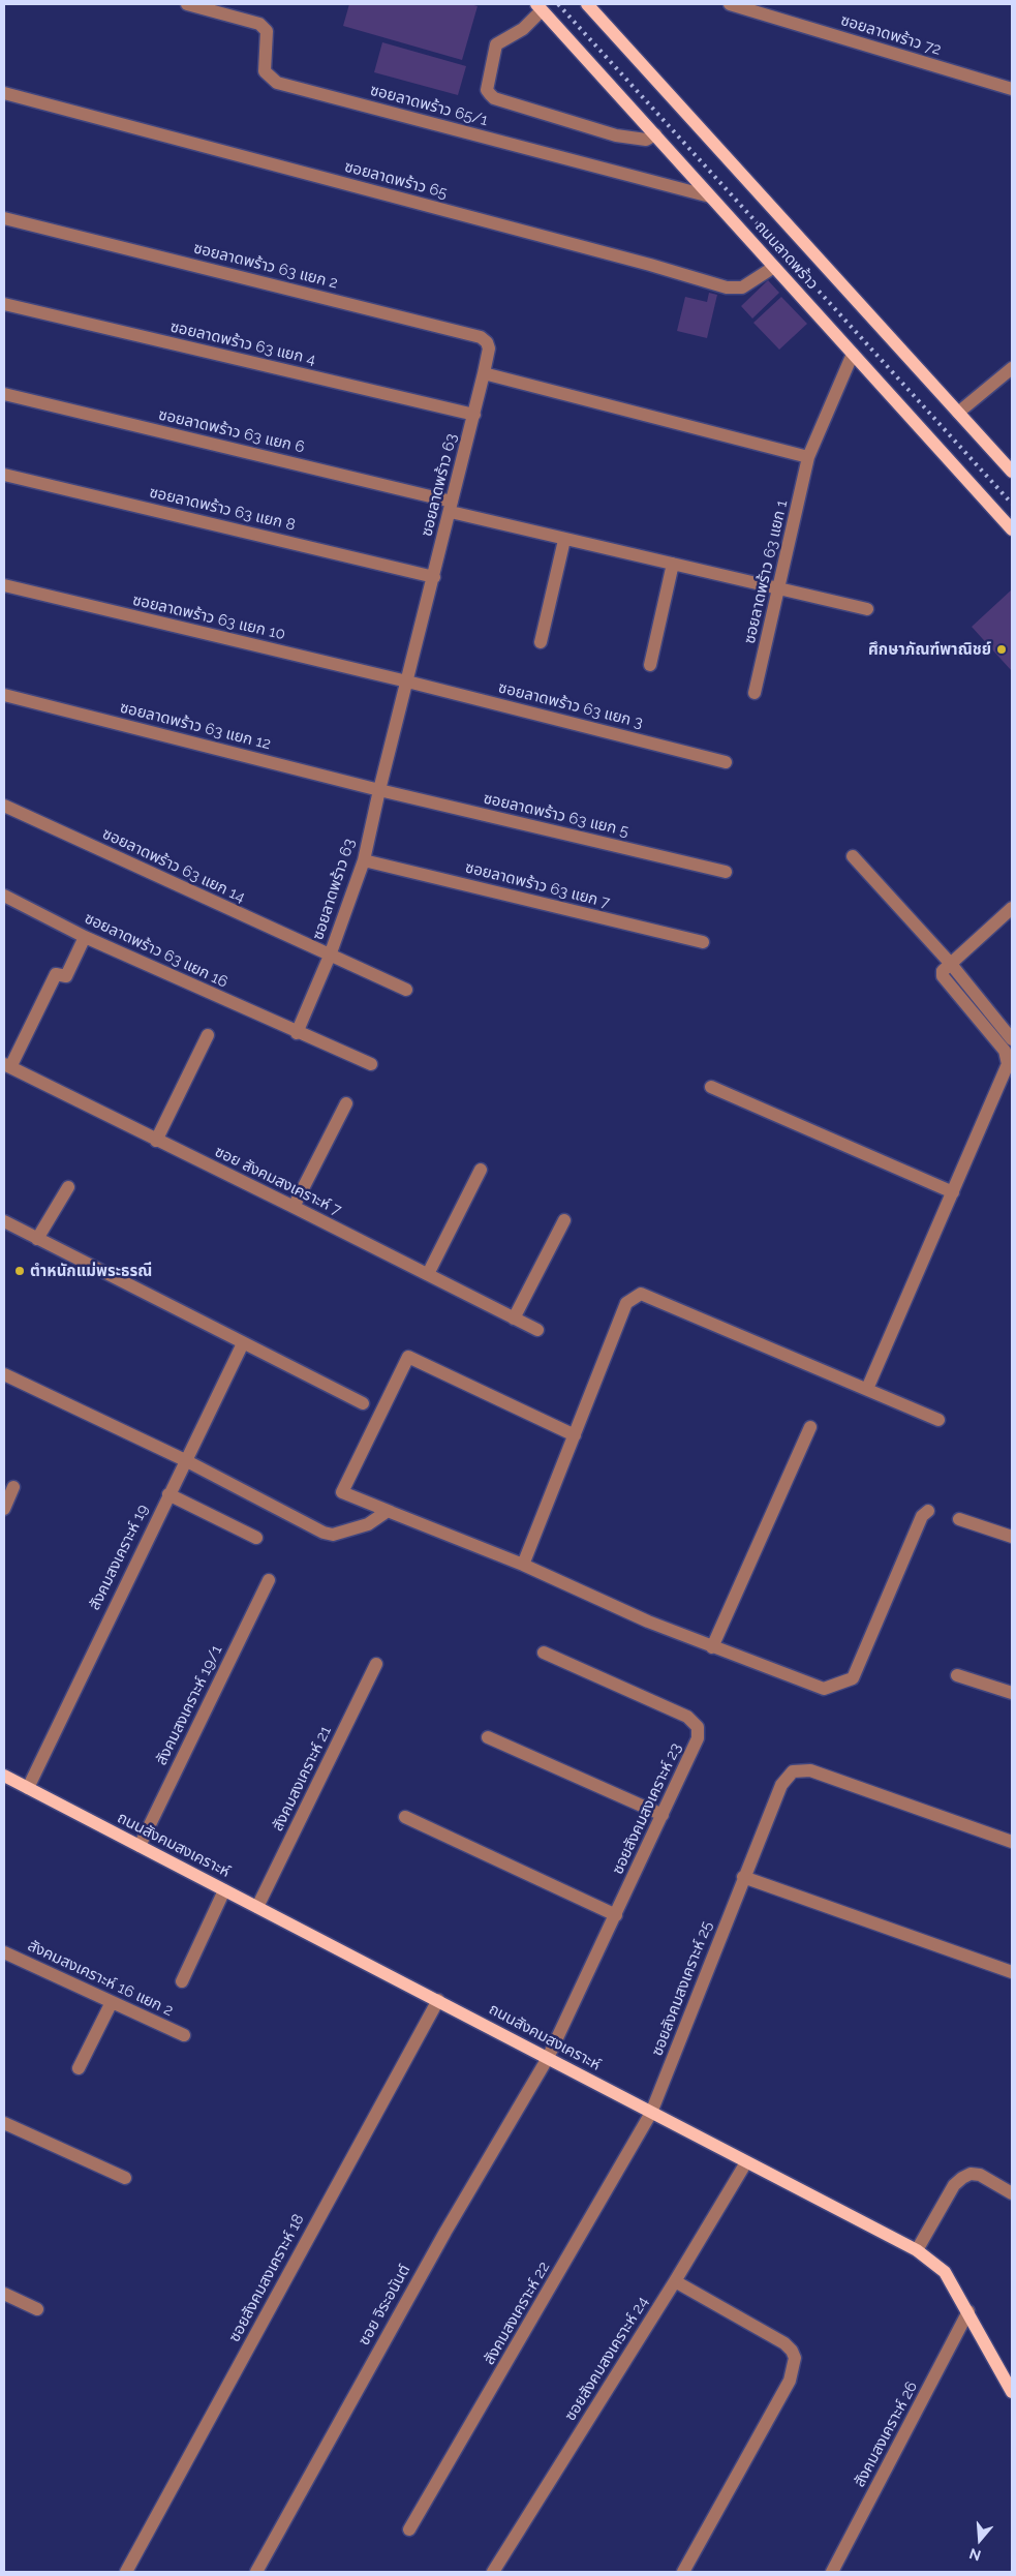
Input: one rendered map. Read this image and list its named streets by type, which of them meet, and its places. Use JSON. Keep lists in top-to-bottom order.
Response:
{
  "streets": {
    "main road": ["ถนนลาดพร้าว", "ถนนสังคมสงเคราะห์"],
    "street": [
      "ซอยลาดพร้าว 72",
      "ซอยลาดพร้าว 65/1",
      "ซอยลาดพร้าว 65",
      "ซอยลาดพร้าว 63 แยก 2",
      "ซอยลาดพร้าว 63 แยก 4",
      "ซอยลาดพร้าว 63 แยก 6",
      "ซอยลาดพร้าว 63",
      "ซอยลาดพร้าว 63 แยก 8",
      "ซอยลาดพร้าว 63 แยก 1",
      "ซอยลาดพร้าว 63 แยก 10",
      "ซอยลาดพร้าว 63 แยก 3",
      "ซอยลาดพร้าว 63 แยก 12",
      "ซอยลาดพร้าว 63 แยก 5",
      "ซอยลาดพร้าว 63 แยก 14",
      "ซอยลาดพร้าว 63 แยก 7",
      "ซอยลาดพร้าว 63 แยก 16",
      "ซอย สังคมสงเคราะห์ 7",
      "สังคมสงเคราะห์ 19",
      "สังคมสงเคราะห์ 19/1",
      "สังคมสงเคราะห์ 21",
      "ซอยสังคมสงเคราะห์ 23",
      "สังคมสงเคราะห์ 16 แยก 2",
      "ซอยสังคมสงเคราะห์ 25",
      "ซอยสังคมสงเคราะห์ 18",
      "ซอย จิระอนันต์",
      "สังคมสงเคราะห์ 22",
      "ซอยสังคมสงเคราะห์ 24",
      "สังคมสงเคราะห์ 26"
    ]
  },
  "crossings": [
    ["ซอยลาดพร้าว 65/1", "ถนนลาดพร้าว"],
    ["ซอยลาดพร้าว 65", "ถนนลาดพร้าว"],
    ["ซอยลาดพร้าว 63 แยก 2", "ซอยลาดพร้าว 63"],
    ["ซอยลาดพร้าว 63 แยก 4", "ซอยลาดพร้าว 63"],
    ["ซอยลาดพร้าว 63 แยก 6", "ซอยลาดพร้าว 63"],
    ["ซอยลาดพร้าว 63 แยก 6", "ซอยลาดพร้าว 63 แยก 1"],
    ["ซอยลาดพร้าว 63", "ซอยลาดพร้าว 63 แยก 8"],
    ["ซอยลาดพร้าว 63", "ซอยลาดพร้าว 63 แยก 10"],
    ["ซอยลาดพร้าว 63", "ซอยลาดพร้าว 63 แยก 3"],
    ["ซอยลาดพร้าว 63", "ซอยลาดพร้าว 63 แยก 12"],
    ["ซอยลาดพร้าว 63", "ซอยลาดพร้าว 63 แยก 5"],
    ["ซอยลาดพร้าว 63", "ซอยลาดพร้าว 63 แยก 14"],
    ["ซอยลาดพร้าว 63", "ซอยลาดพร้าว 63 แยก 7"],
    ["ซอยลาดพร้าว 63", "ซอยลาดพร้าว 63 แยก 16"],
    ["ซอยลาดพร้าว 63 แยก 10", "ซอยลาดพร้าว 63 แยก 3"],
    ["ซอยลาดพร้าว 63 แยก 12", "ซอยลาดพร้าว 63 แยก 5"],
    ["สังคมสงเคราะห์ 19", "ถนนสังคมสงเคราะห์"],
    ["สังคมสงเคราะห์ 19/1", "ถนนสังคมสงเคราะห์"],
    ["สังคมสงเคราะห์ 21", "ถนนสังคมสงเคราะห์"],
    ["ซอยสังคมสงเคราะห์ 23", "ถนนสังคมสงเคราะห์"],
    ["ซอยสังคมสงเคราะห์ 23", "ซอย จิระอนันต์"],
    ["ถนนสังคมสงเคราะห์", "ซอยสังคมสงเคราะห์ 25"],
    ["ถนนสังคมสงเคราะห์", "ซอยสังคมสงเคราะห์ 18"],
    ["ถนนสังคมสงเคราะห์", "ซอย จิระอนันต์"],
    ["ถนนสังคมสงเคราะห์", "สังคมสงเคราะห์ 22"],
    ["ถนนสังคมสงเคราะห์", "ซอยสังคมสงเคราะห์ 24"],
    ["ถนนสังคมสงเคราะห์", "สังคมสงเคราะห์ 26"],
    ["ซอยสังคมสงเคราะห์ 25", "สังคมสงเคราะห์ 22"]
  ],
  "places": ["ศึกษาภัณฑ์พาณิชย์", "ตำหนักแม่พระธรณี"],
  "north": "bottom"
}
